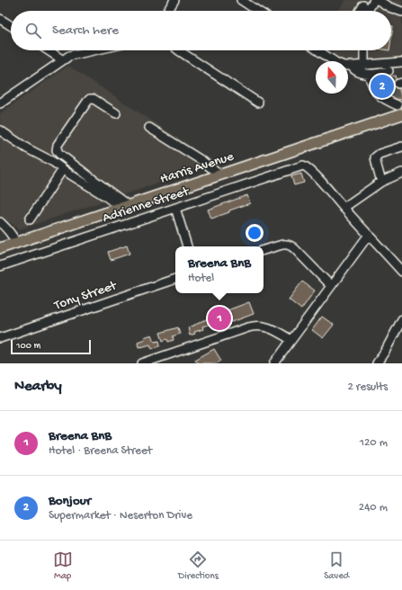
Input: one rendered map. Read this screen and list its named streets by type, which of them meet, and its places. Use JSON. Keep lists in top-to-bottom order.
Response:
{
  "streets": {
    "main road": ["Harris Avenue"],
    "street": ["Adrienne Street", "Tony Street"]
  },
  "scale_bar": "100 m",
  "north": "top",
  "page": {
    "search": "Search here",
    "pins": ["2", "1"],
    "popup": ["Breena BnB", "Hotel"],
    "scale": "100 m",
    "heading": ["Nearby", "2 results"],
    "list": [
      {
        "mark": "1",
        "name": "Breena BnB",
        "note": "Hotel · Breena Street",
        "value": "120 m"
      },
      {
        "mark": "2",
        "name": "Bonjour",
        "note": "Supermarket · Neserton Drive",
        "value": "240 m"
      }
    ],
    "nav": ["Map", "Directions", "Saved"]
  }
}
